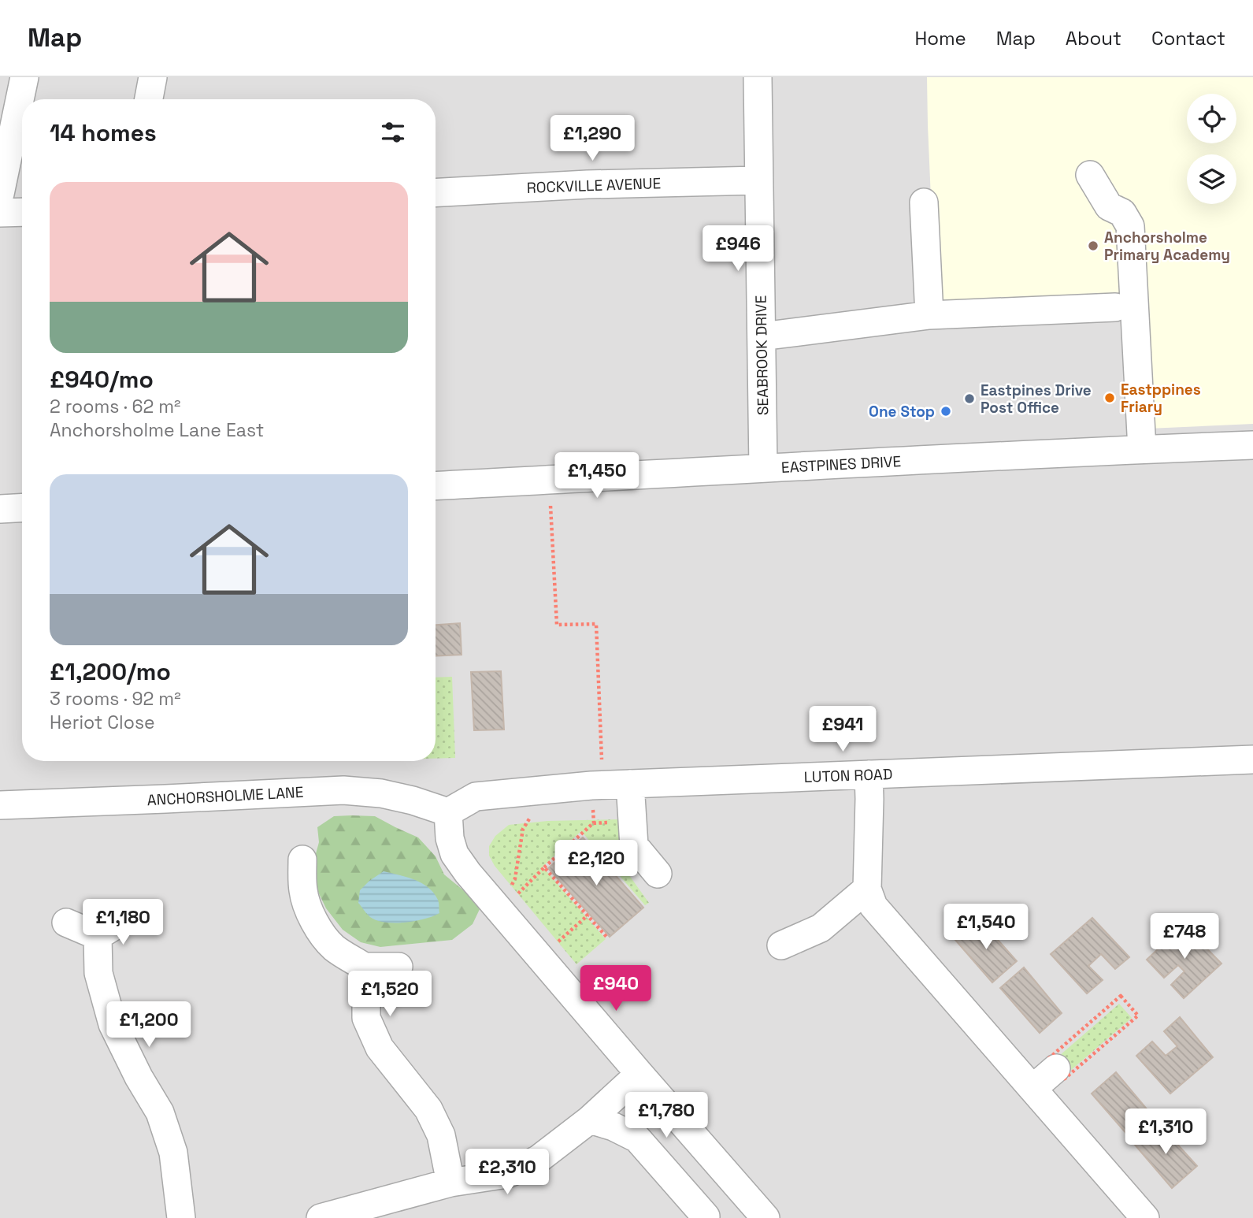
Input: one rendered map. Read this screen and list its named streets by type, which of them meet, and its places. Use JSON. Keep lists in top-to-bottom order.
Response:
{
  "streets": {
    "street": [
      "ROCKVILLE AVENUE",
      "SEABROOK DRIVE",
      "EASTPINES DRIVE",
      "LUTON ROAD",
      "ANCHORSHOLME LANE"
    ]
  },
  "crossings": [
    ["ROCKVILLE AVENUE", "SEABROOK DRIVE"],
    ["SEABROOK DRIVE", "EASTPINES DRIVE"],
    ["LUTON ROAD", "ANCHORSHOLME LANE"]
  ],
  "places": [
    "Anchorsholme Primary Academy",
    "Eastppines Friary",
    "Eastpines Drive Post Office",
    "One Stop"
  ],
  "page": {
    "header": "Map",
    "nav": [
      "Home",
      "Map",
      "About",
      "Contact"
    ],
    "heading": "14 homes",
    "price": [
      "£1,290",
      "£946",
      "£1,450",
      "£941",
      "£2,120",
      "£1,180",
      "£1,540",
      "£748",
      "£940",
      "£1,520",
      "£1,200",
      "£1,780",
      "£1,310",
      "£2,310"
    ],
    "list": [
      {
        "name": "£940/mo",
        "note": "2 rooms · 62 m² · Anchorsholme Lane East"
      },
      {
        "name": "£1,200/mo",
        "note": "3 rooms · 92 m² · Heriot Close"
      }
    ]
  }
}
